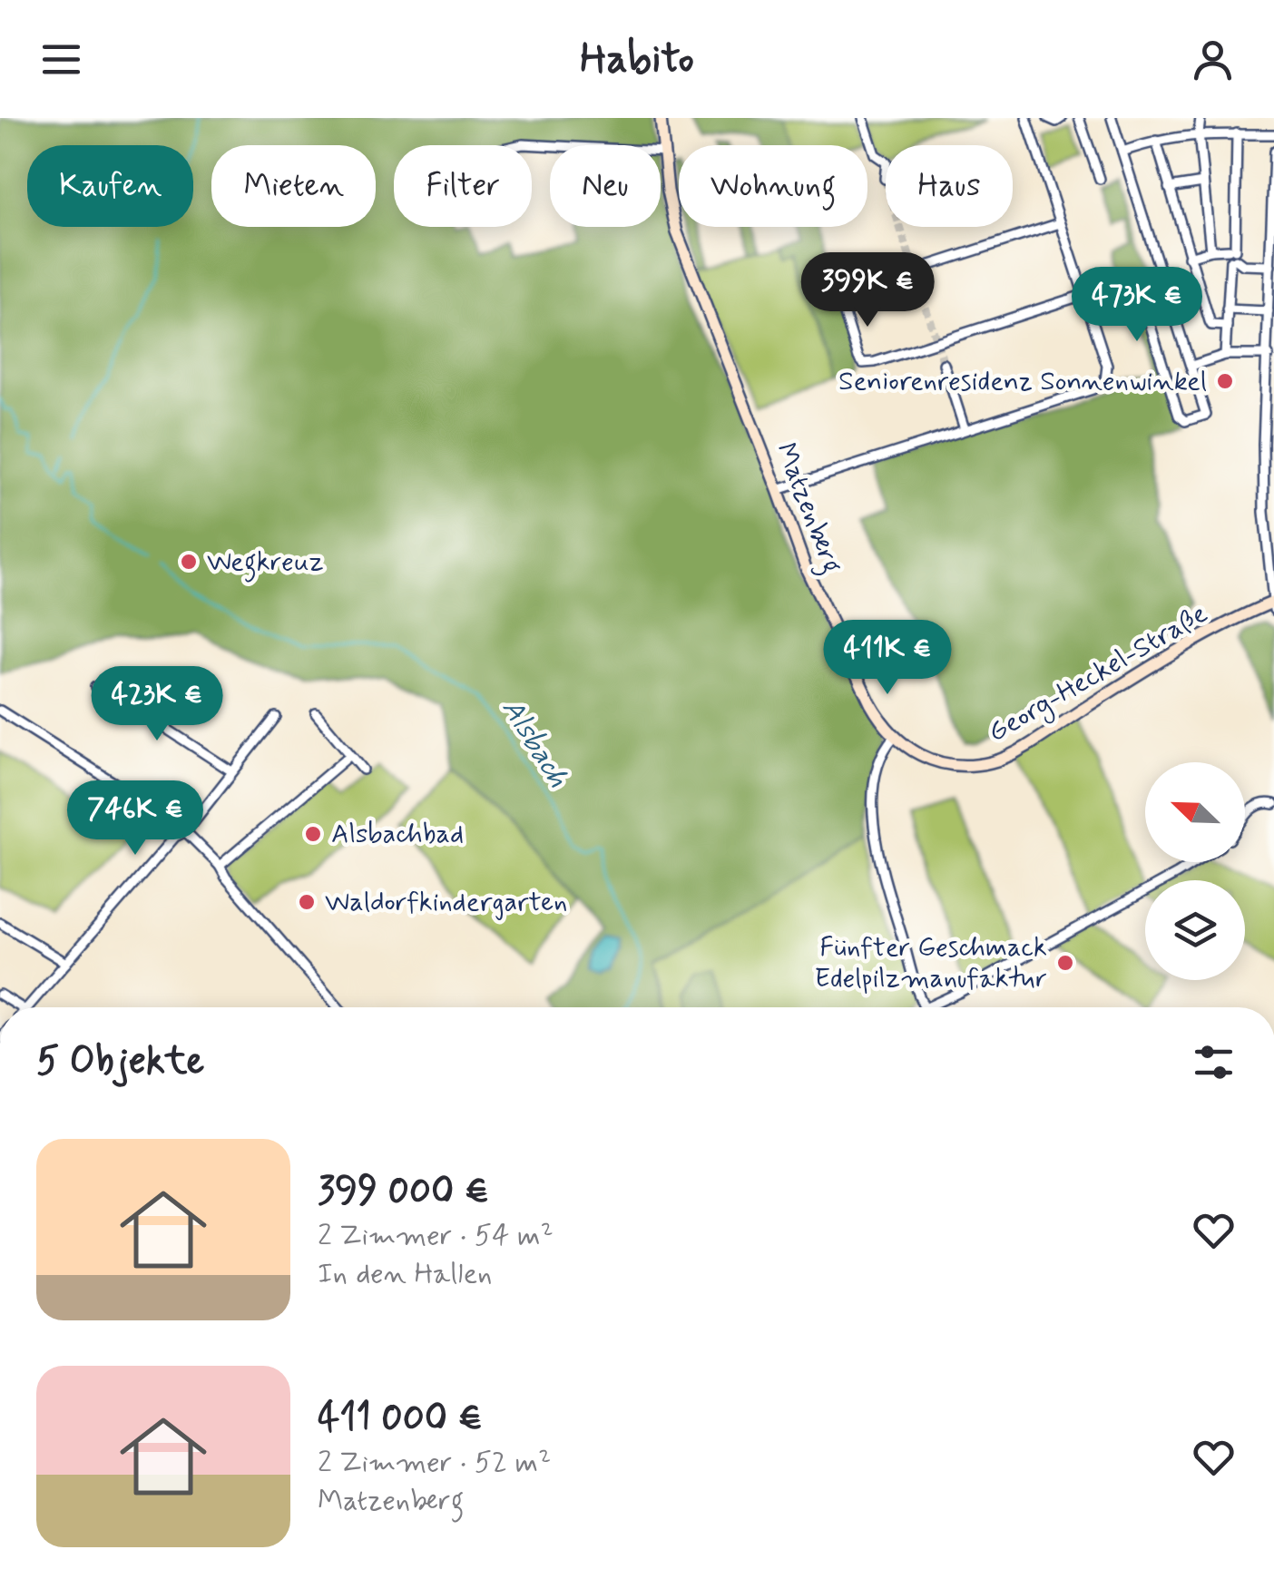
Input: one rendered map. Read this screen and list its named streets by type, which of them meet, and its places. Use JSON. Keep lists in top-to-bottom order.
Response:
{
  "streets": {
    "street": ["Matzenberg", "Georg-Heckel-Straße"]
  },
  "crossings": [
    ["Matzenberg", "Georg-Heckel-Straße"]
  ],
  "water": ["Alsbach"],
  "places": [
    "Seniorenresidenz Sonnenwinkel",
    "Wegkreuz",
    "Alsbachbad",
    "Waldorfkindergarten",
    "Fünfter Geschmack Edelpilzmanufaktur"
  ],
  "north": "top left",
  "page": {
    "header": "Habito",
    "chip": [
      "Kaufen",
      "Mieten",
      "Filter",
      "Neu",
      "Wohnung",
      "Haus"
    ],
    "price": [
      "399K €",
      "473K €",
      "411K €",
      "423K €",
      "746K €"
    ],
    "heading": "5 Objekte",
    "list": [
      {
        "name": "399 000 €",
        "note": "2 Zimmer · 54 m² · In den Hallen"
      },
      {
        "name": "411 000 €",
        "note": "2 Zimmer · 52 m² · Matzenberg"
      }
    ]
  }
}
